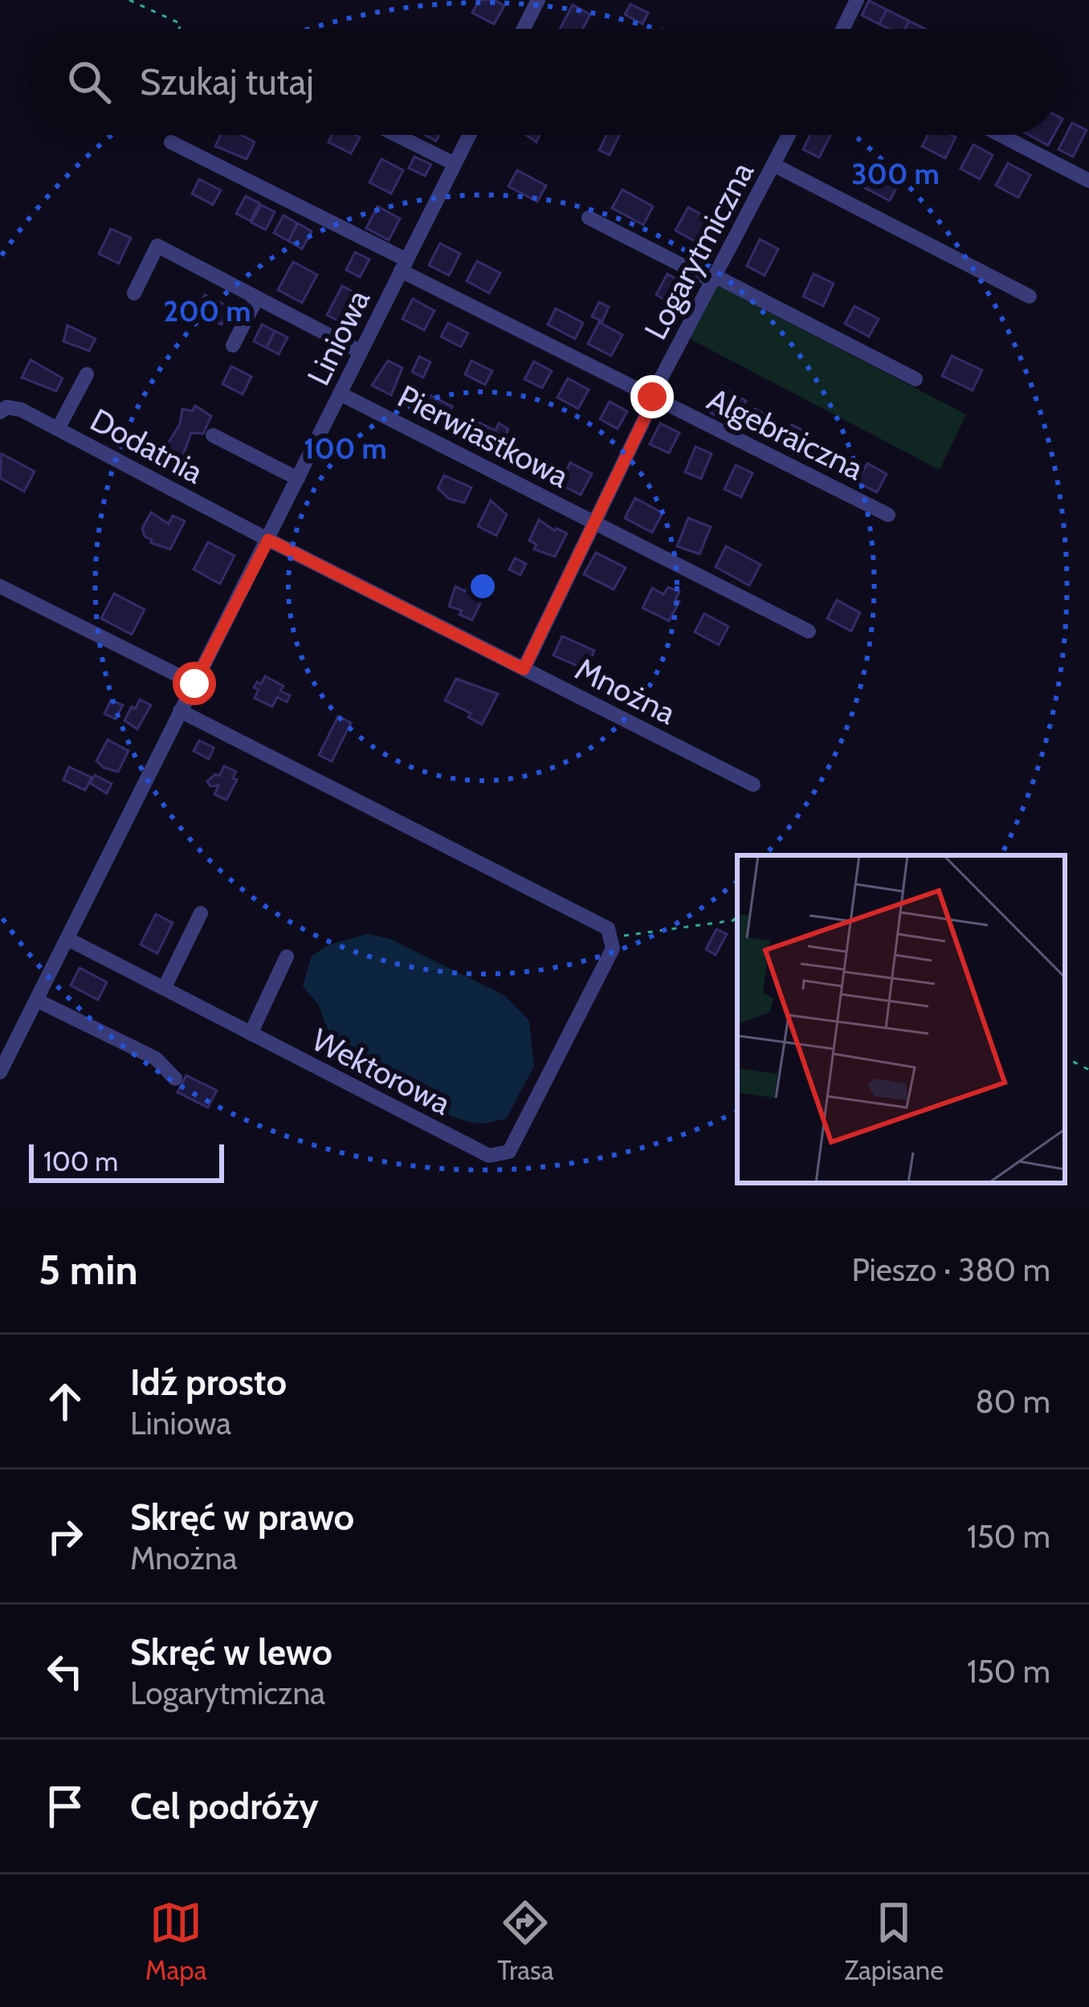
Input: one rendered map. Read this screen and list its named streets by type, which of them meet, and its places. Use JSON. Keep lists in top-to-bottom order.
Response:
{
  "streets": {
    "street": [
      "Logarytmiczna",
      "Liniowa",
      "Algebraiczna",
      "Pierwiastkowa",
      "Dodatnia",
      "Mnożna",
      "Wektorowa"
    ]
  },
  "crossings": [
    ["Logarytmiczna", "Algebraiczna"],
    ["Logarytmiczna", "Pierwiastkowa"],
    ["Logarytmiczna", "Mnożna"],
    ["Liniowa", "Algebraiczna"],
    ["Liniowa", "Pierwiastkowa"],
    ["Liniowa", "Dodatnia"],
    ["Liniowa", "Mnożna"],
    ["Liniowa", "Wektorowa"],
    ["Dodatnia", "Mnożna"]
  ],
  "scale_bar": "100 m",
  "page": {
    "search": "Szukaj tutaj",
    "scale": "100 m",
    "heading": ["5 min", "Pieszo · 380 m"],
    "list": [
      ["Idź prosto", "Liniowa", "80 m"],
      ["Skręć w prawo", "Mnożna", "150 m"],
      ["Skręć w lewo", "Logarytmiczna", "150 m"],
      "Cel podróży"
    ],
    "nav": ["Mapa", "Trasa", "Zapisane"]
  },
  "rings": ["300 m", "200 m", "100 m"]
}
